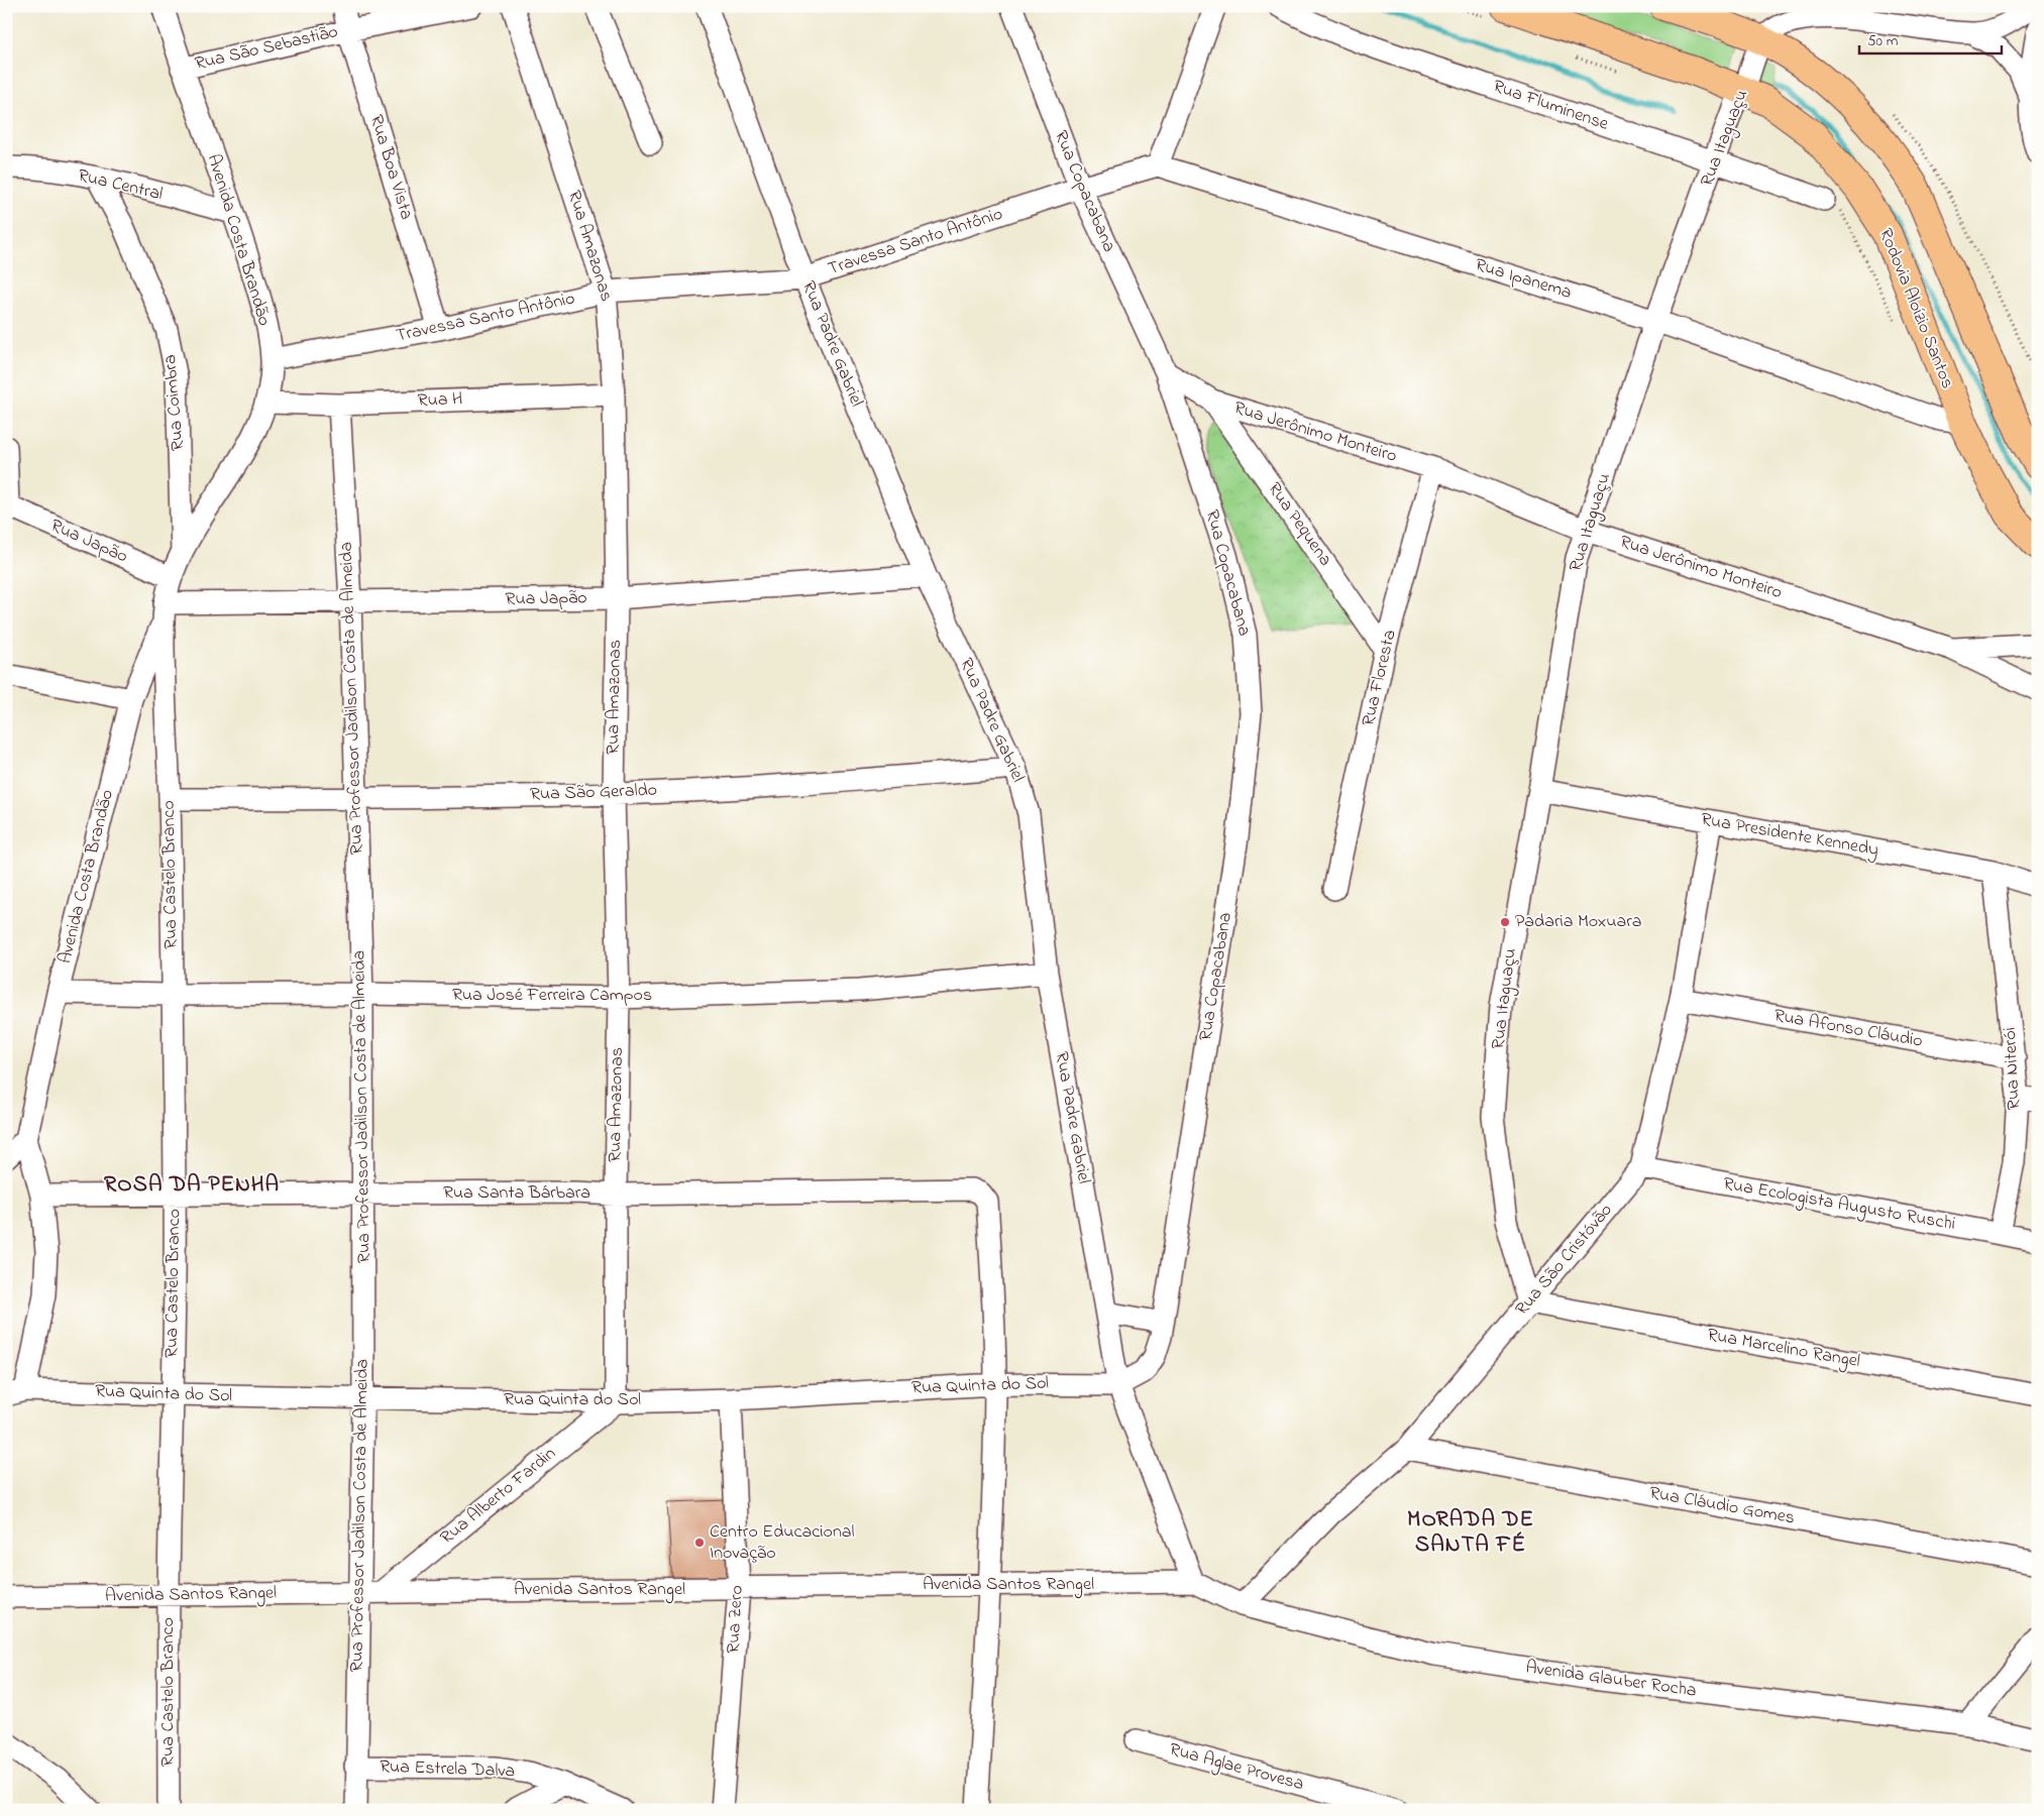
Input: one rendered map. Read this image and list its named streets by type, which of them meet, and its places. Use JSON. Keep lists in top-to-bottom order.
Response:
{
  "streets": {
    "main road": ["Rodovia Aloízio Santos"],
    "street": [
      "Rua São Sebastião",
      "Rua Fluminense",
      "Rua Itaguaçu",
      "Rua Boa Vista",
      "Rua Central",
      "Rua Copacabana",
      "Avenida Costa Brandão",
      "Travessa Santo Antônio",
      "Rua Amazonas",
      "Rua Ipanema",
      "Rua Padre Gabriel",
      "Rua H",
      "Rua Coimbra",
      "Rua Jerônimo Monteiro",
      "Rua Pequena",
      "Rua Japão",
      "Rua Floresta",
      "Rua Professor Jadilson Costa de Almeida",
      "Rua São Geraldo",
      "Rua Presidente Kennedy",
      "Rua Castelo Branco",
      "Rua José Ferreira Campos",
      "Rua Afonso Cláudio",
      "Rua Niterói",
      "Rua Santa Bárbara",
      "Rua Ecologista Augusto Ruschi",
      "Rua São Cristóvão",
      "Rua Marcelino Rangel",
      "Rua Quinta do Sol",
      "Rua Alberto Fardin",
      "Rua Cláudio Gomes",
      "Avenida Santos Rangel",
      "Rua Zero",
      "Avenida Glauber Rocha",
      "Rua Aglae Provesa",
      "Rua Estrela Dalva"
    ]
  },
  "crossings": [
    ["Rua São Sebastião", "Rua Boa Vista"],
    ["Rua São Sebastião", "Avenida Costa Brandão"],
    ["Rua Fluminense", "Rua Itaguaçu"],
    ["Rua Itaguaçu", "Rua Ipanema"],
    ["Rua Itaguaçu", "Rodovia Aloízio Santos"],
    ["Rua Itaguaçu", "Rua Jerônimo Monteiro"],
    ["Rua Itaguaçu", "Rua Presidente Kennedy"],
    ["Rua Itaguaçu", "Rua São Cristóvão"],
    ["Rua Itaguaçu", "Rua Marcelino Rangel"],
    ["Rua Boa Vista", "Travessa Santo Antônio"],
    ["Rua Central", "Avenida Costa Brandão"],
    ["Rua Central", "Rua Coimbra"],
    ["Rua Copacabana", "Travessa Santo Antônio"],
    ["Rua Copacabana", "Rua Padre Gabriel"],
    ["Rua Copacabana", "Rua Jerônimo Monteiro"],
    ["Rua Copacabana", "Rua Quinta do Sol"],
    ["Avenida Costa Brandão", "Travessa Santo Antônio"],
    ["Avenida Costa Brandão", "Rua H"],
    ["Avenida Costa Brandão", "Rua Coimbra"],
    ["Avenida Costa Brandão", "Rua Japão"],
    ["Avenida Costa Brandão", "Rua Castelo Branco"],
    ["Avenida Costa Brandão", "Rua José Ferreira Campos"],
    ["Travessa Santo Antônio", "Rua Amazonas"],
    ["Travessa Santo Antônio", "Rua Padre Gabriel"],
    ["Rua Amazonas", "Rua H"],
    ["Rua Amazonas", "Rua Japão"],
    ["Rua Amazonas", "Rua São Geraldo"],
    ["Rua Amazonas", "Rua José Ferreira Campos"],
    ["Rua Amazonas", "Rua Santa Bárbara"],
    ["Rua Amazonas", "Rua Quinta do Sol"],
    ["Rua Amazonas", "Rua Alberto Fardin"],
    ["Rua Ipanema", "Rodovia Aloízio Santos"],
    ["Rua Padre Gabriel", "Rua Japão"],
    ["Rua Padre Gabriel", "Rua São Geraldo"],
    ["Rua Padre Gabriel", "Rua José Ferreira Campos"],
    ["Rua Padre Gabriel", "Rua Quinta do Sol"],
    ["Rua Padre Gabriel", "Avenida Santos Rangel"],
    ["Rua Padre Gabriel", "Avenida Glauber Rocha"],
    ["Rua H", "Rua Professor Jadilson Costa de Almeida"],
    ["Rua Jerônimo Monteiro", "Rua Pequena"],
    ["Rua Jerônimo Monteiro", "Rua Floresta"],
    ["Rua Pequena", "Rua Floresta"],
    ["Rua Japão", "Rua Professor Jadilson Costa de Almeida"],
    ["Rua Japão", "Rua Castelo Branco"],
    ["Rua Professor Jadilson Costa de Almeida", "Rua São Geraldo"],
    ["Rua Professor Jadilson Costa de Almeida", "Rua José Ferreira Campos"],
    ["Rua Professor Jadilson Costa de Almeida", "Rua Santa Bárbara"],
    ["Rua Professor Jadilson Costa de Almeida", "Rua Quinta do Sol"],
    ["Rua Professor Jadilson Costa de Almeida", "Avenida Santos Rangel"],
    ["Rua Professor Jadilson Costa de Almeida", "Rua Estrela Dalva"],
    ["Rua São Geraldo", "Rua Castelo Branco"],
    ["Rua Presidente Kennedy", "Rua Niterói"],
    ["Rua Presidente Kennedy", "Rua São Cristóvão"],
    ["Rua Castelo Branco", "Rua José Ferreira Campos"],
    ["Rua Castelo Branco", "Rua Santa Bárbara"],
    ["Rua Castelo Branco", "Rua Quinta do Sol"],
    ["Rua Castelo Branco", "Avenida Santos Rangel"],
    ["Rua Afonso Cláudio", "Rua Niterói"],
    ["Rua Afonso Cláudio", "Rua São Cristóvão"],
    ["Rua Niterói", "Rua Ecologista Augusto Ruschi"],
    ["Rua Santa Bárbara", "Rua Quinta do Sol"],
    ["Rua Ecologista Augusto Ruschi", "Rua São Cristóvão"],
    ["Rua São Cristóvão", "Rua Marcelino Rangel"],
    ["Rua São Cristóvão", "Rua Cláudio Gomes"],
    ["Rua São Cristóvão", "Avenida Glauber Rocha"],
    ["Rua Quinta do Sol", "Rua Alberto Fardin"],
    ["Rua Quinta do Sol", "Rua Zero"],
    ["Rua Alberto Fardin", "Avenida Santos Rangel"],
    ["Avenida Santos Rangel", "Rua Zero"],
    ["Avenida Santos Rangel", "Avenida Glauber Rocha"]
  ],
  "districts": ["ROSA DA PENHA", "MORADA DE SANTA FÉ"],
  "places": ["Padaria Moxuara", "Centro Educacional Inovação"],
  "scale_bar": "50 m"
}
